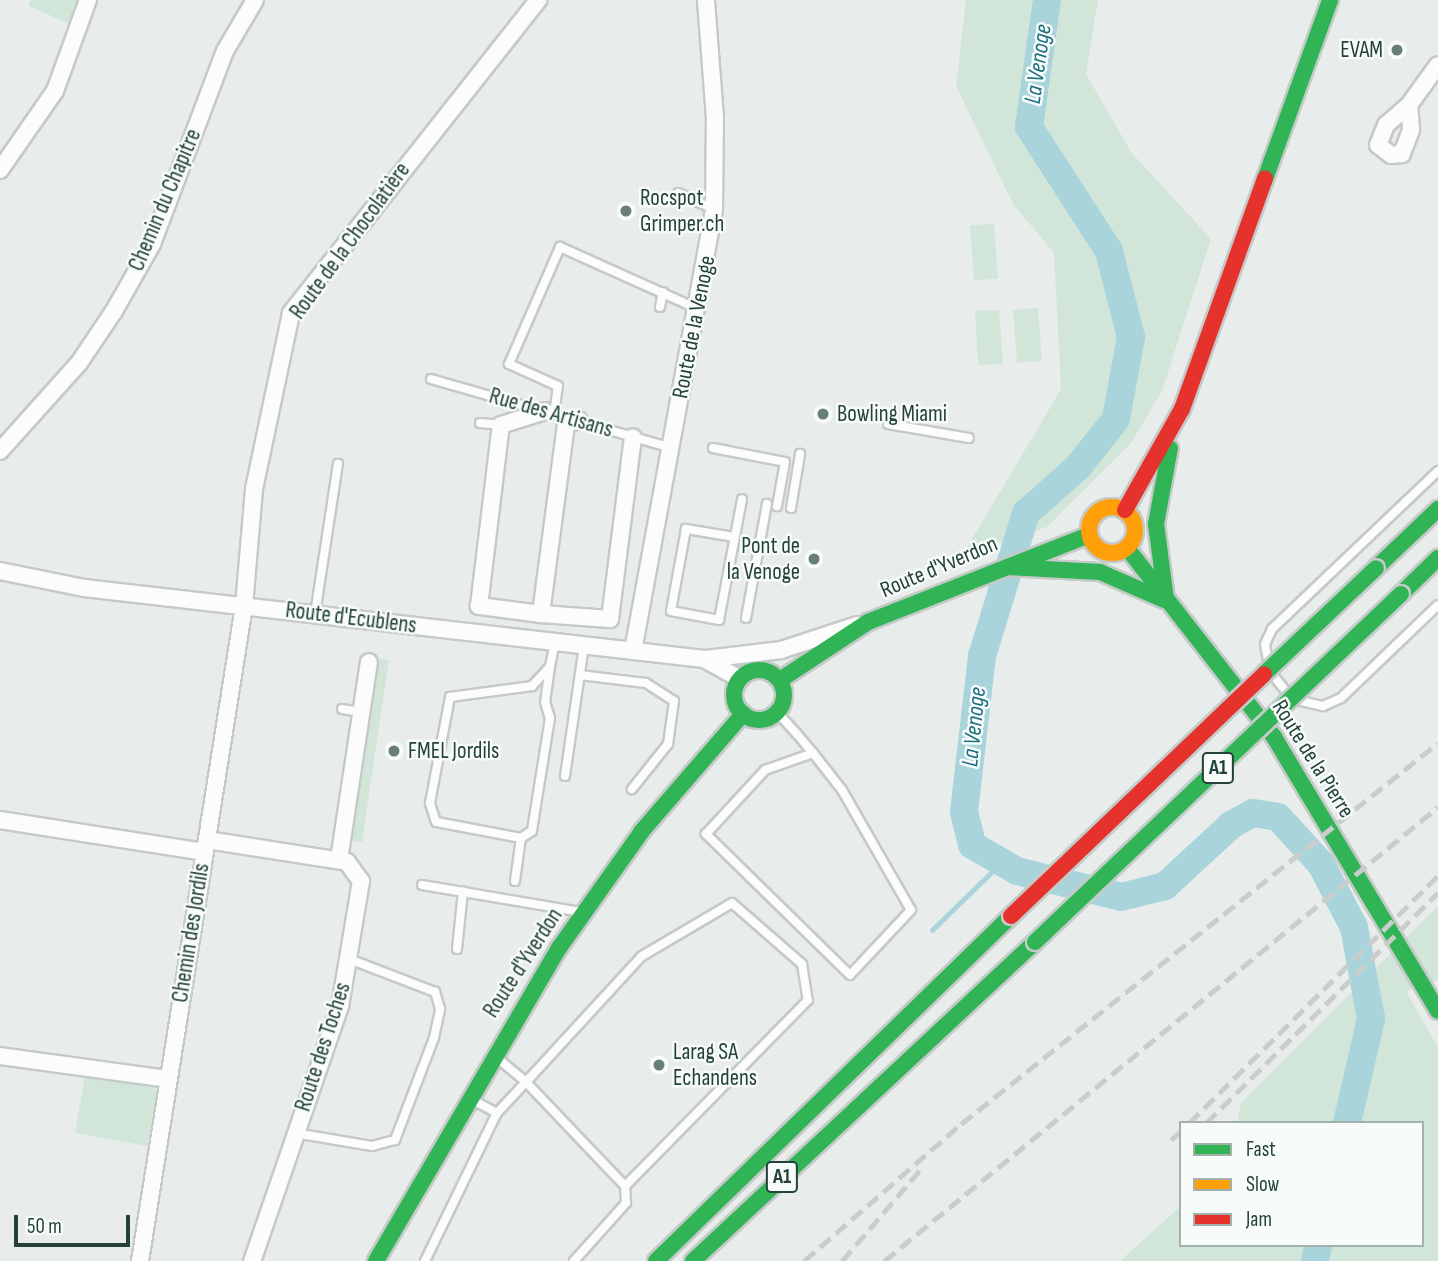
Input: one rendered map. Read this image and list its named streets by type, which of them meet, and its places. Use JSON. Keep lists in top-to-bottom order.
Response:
{
  "streets": {
    "main road": ["Route d'Yverdon", "Route de la Pierre", "A1"],
    "street": [
      "Chemin du Chapitre",
      "Route de la Chocolatière",
      "Route de la Venoge",
      "Route d'Ecublens",
      "Chemin des Jordils",
      "Route des Toches"
    ],
    "lane": ["Rue des Artisans"]
  },
  "crossings": [
    ["Route de la Chocolatière", "Route d'Ecublens"],
    ["Route de la Chocolatière", "Chemin des Jordils"],
    ["Route de la Venoge", "Rue des Artisans"],
    ["Route de la Venoge", "Route d'Ecublens"],
    ["Route d'Yverdon", "Route d'Ecublens"],
    ["Route d'Yverdon", "Route de la Pierre"],
    ["Route d'Ecublens", "Chemin des Jordils"]
  ],
  "water": ["La Venoge"],
  "places": [
    "EVAM",
    "Rocspot Grimper.ch",
    "Bowling Miami",
    "Pont de la Venoge",
    "FMEL Jordils",
    "Larag SA Echandens"
  ],
  "legend": ["Fast", "Slow", "Jam"],
  "scale_bar": "50 m"
}
